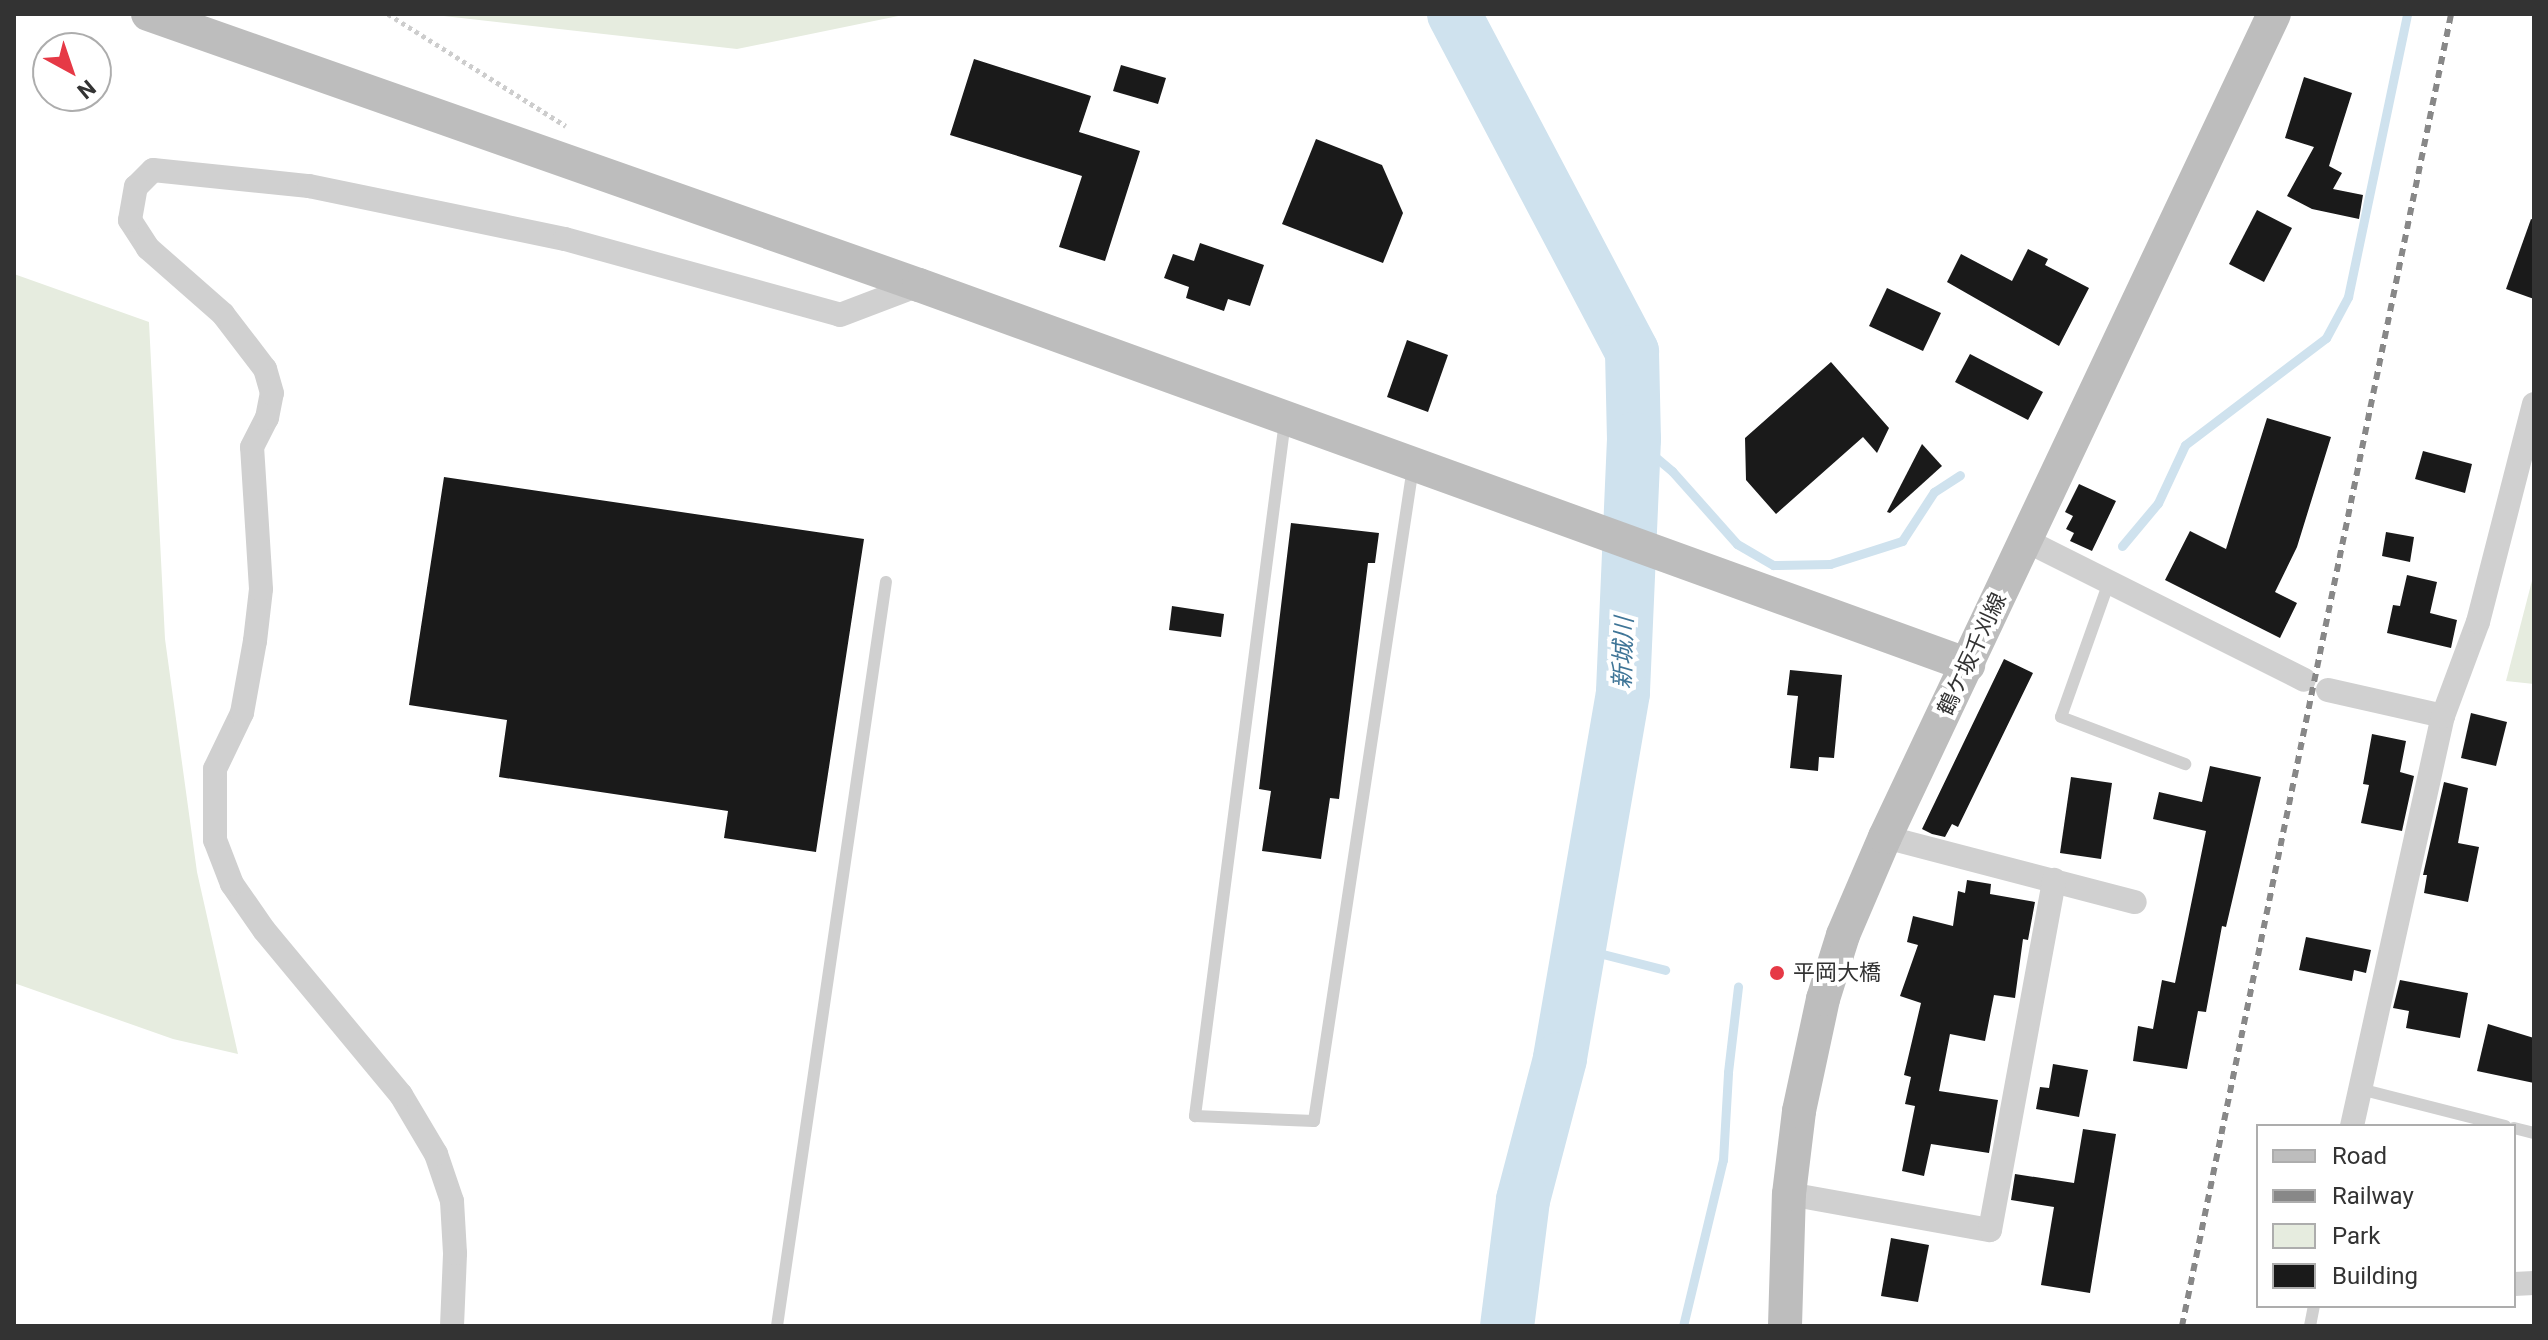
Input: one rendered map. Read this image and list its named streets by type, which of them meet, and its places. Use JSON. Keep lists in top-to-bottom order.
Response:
{
  "streets": {
    "street": ["鶴ケ坂千刈線"]
  },
  "water": ["新城川"],
  "places": ["平岡大橋"],
  "legend": [
    "Road",
    "Railway",
    "Park",
    "Building"
  ],
  "north": "bottom right"
}
